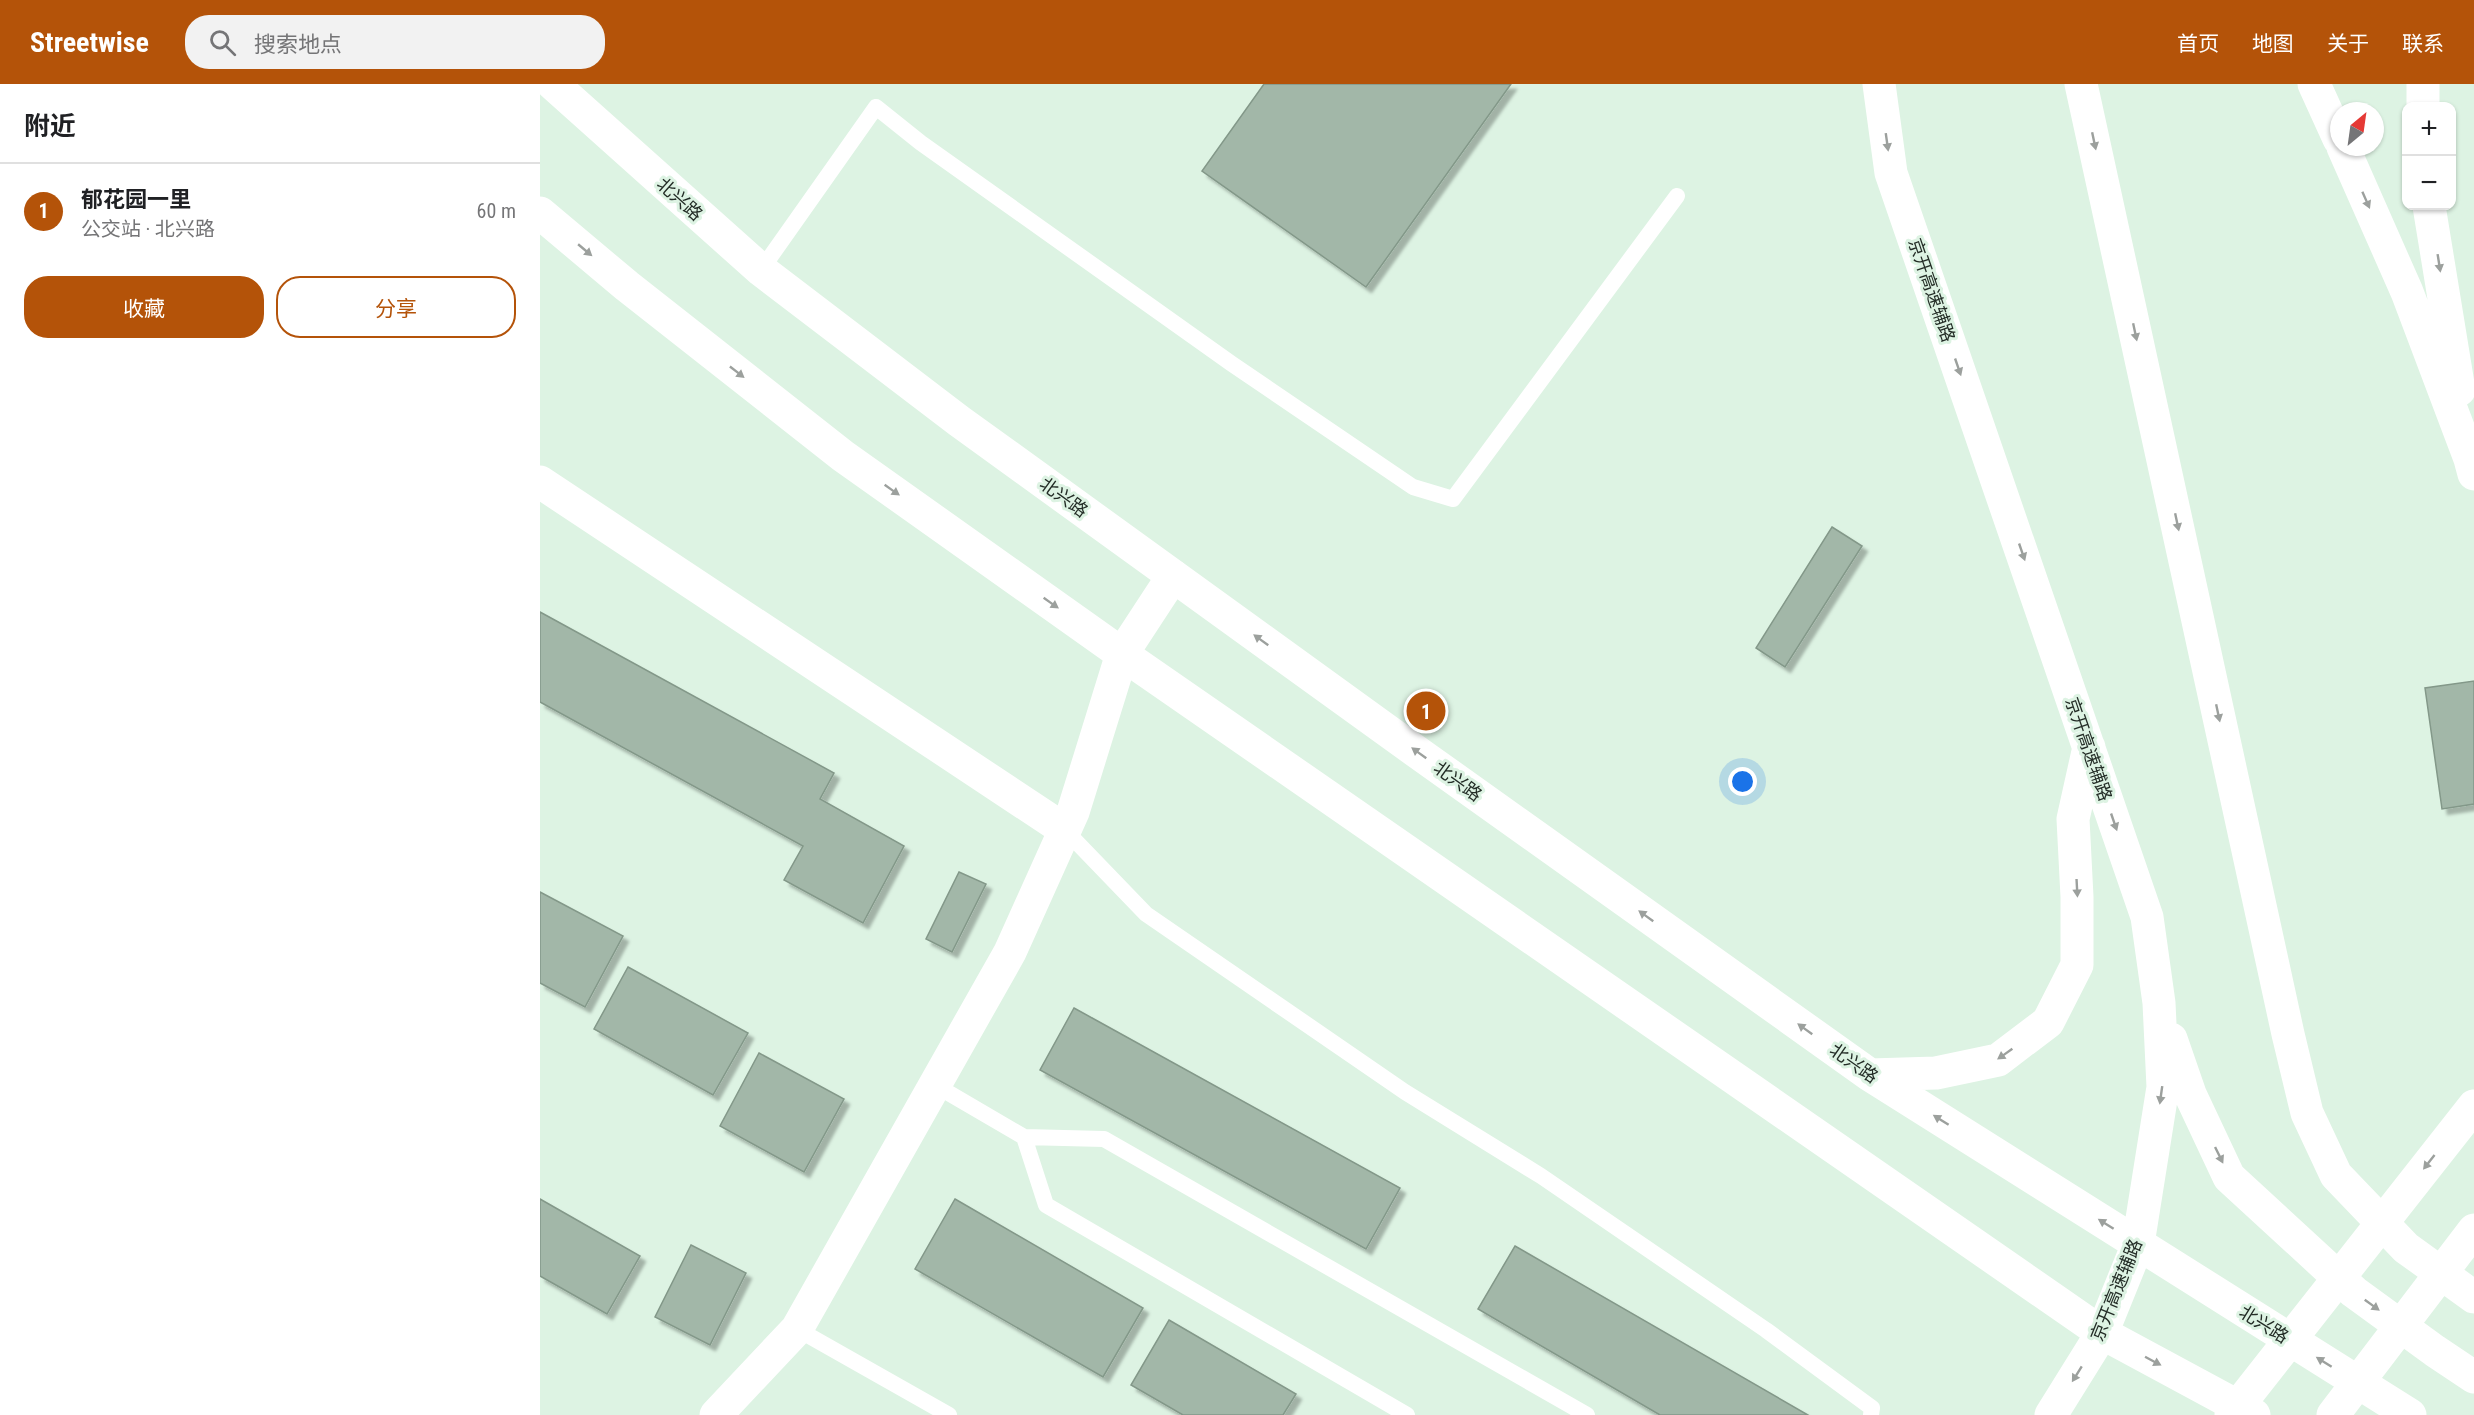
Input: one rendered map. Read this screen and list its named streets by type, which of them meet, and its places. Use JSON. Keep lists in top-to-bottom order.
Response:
{
  "streets": {
    "main road": ["北兴路", "京开高速辅路"]
  },
  "crossings": [
    ["北兴路", "京开高速辅路"]
  ],
  "north": "top right",
  "page": {
    "header": "Streetwise",
    "search": "搜索地点",
    "nav": [
      "首页",
      "地图",
      "关于",
      "联系"
    ],
    "heading": "附近",
    "map_buttons": ["+", "−"],
    "list": [
      {
        "mark": "1",
        "name": "郁花园一里",
        "note": "公交站 · 北兴路",
        "value": "60 m"
      }
    ],
    "buttons": ["收藏", "分享"],
    "pins": "1"
  }
}
